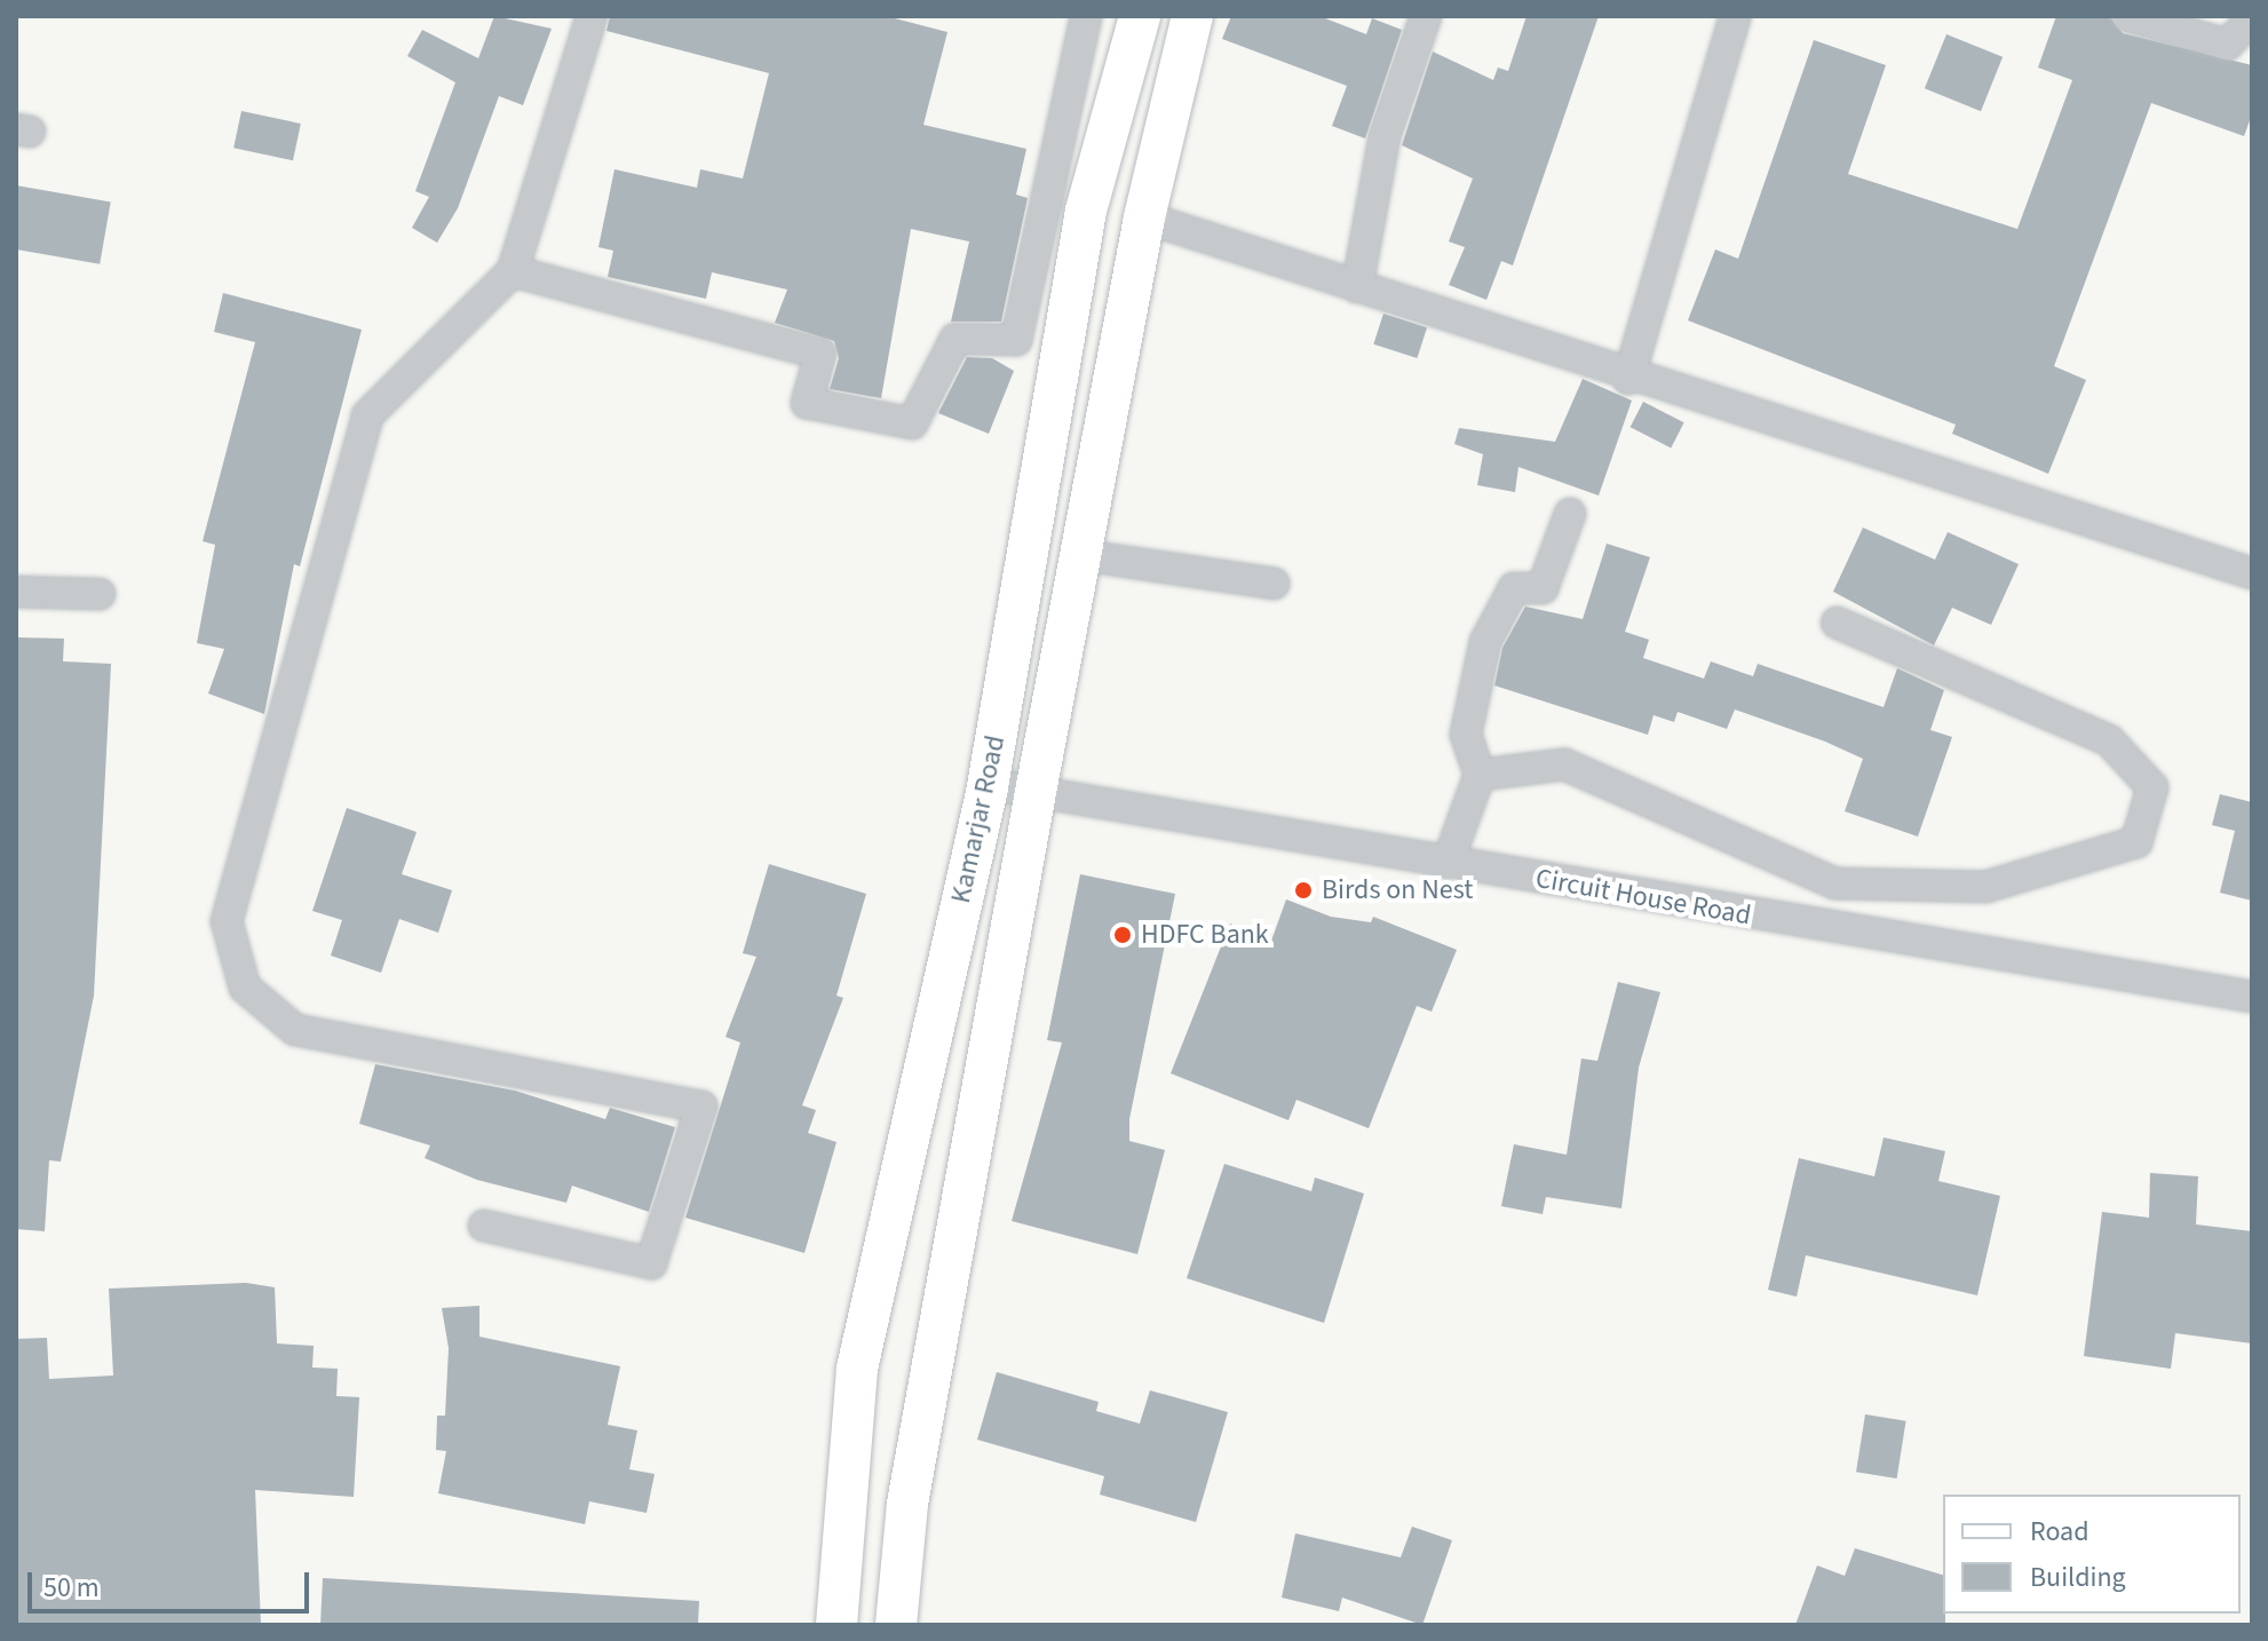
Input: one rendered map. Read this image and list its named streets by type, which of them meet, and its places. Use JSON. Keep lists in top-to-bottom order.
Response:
{
  "streets": {
    "main road": ["Kamarjar Road"],
    "street": ["Circuit House Road"]
  },
  "crossings": [
    ["Kamarjar Road", "Circuit House Road"]
  ],
  "places": ["Birds on Nest", "HDFC Bank"],
  "legend": ["Road", "Building"],
  "scale_bar": "50 m"
}
